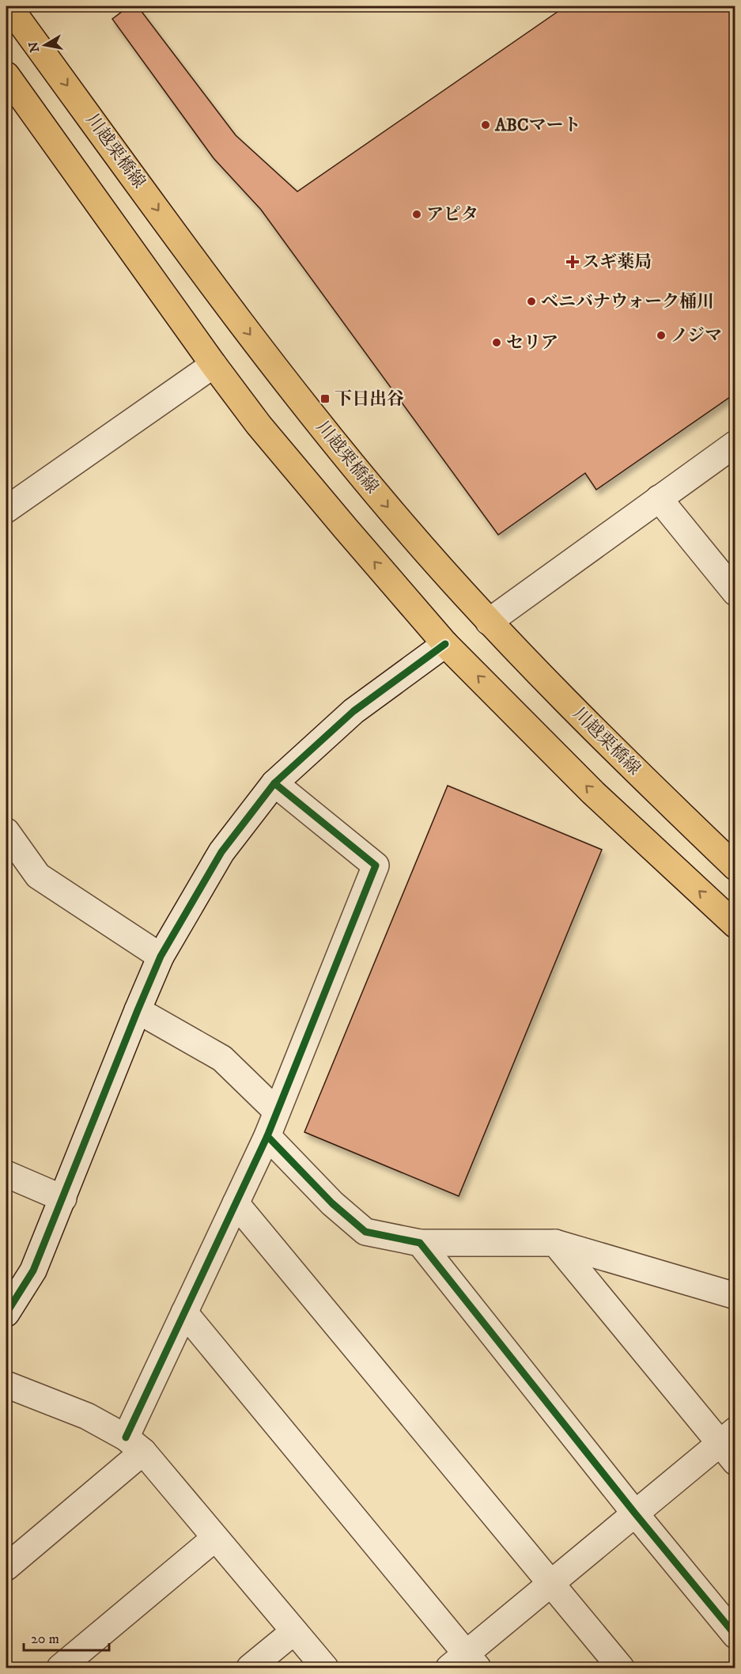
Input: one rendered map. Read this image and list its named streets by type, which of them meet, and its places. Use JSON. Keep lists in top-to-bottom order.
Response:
{
  "streets": {
    "main road": ["川越栗橋線"]
  },
  "places": {
    "other": [
      "ABCマート",
      "アピタ",
      "ベニバナウォーク桶川",
      "ノジマ",
      "セリア"
    ],
    "health": ["スギ薬局"],
    "transit": ["下日出谷"]
  },
  "scale_bar": "20 m",
  "north": "left"
}
